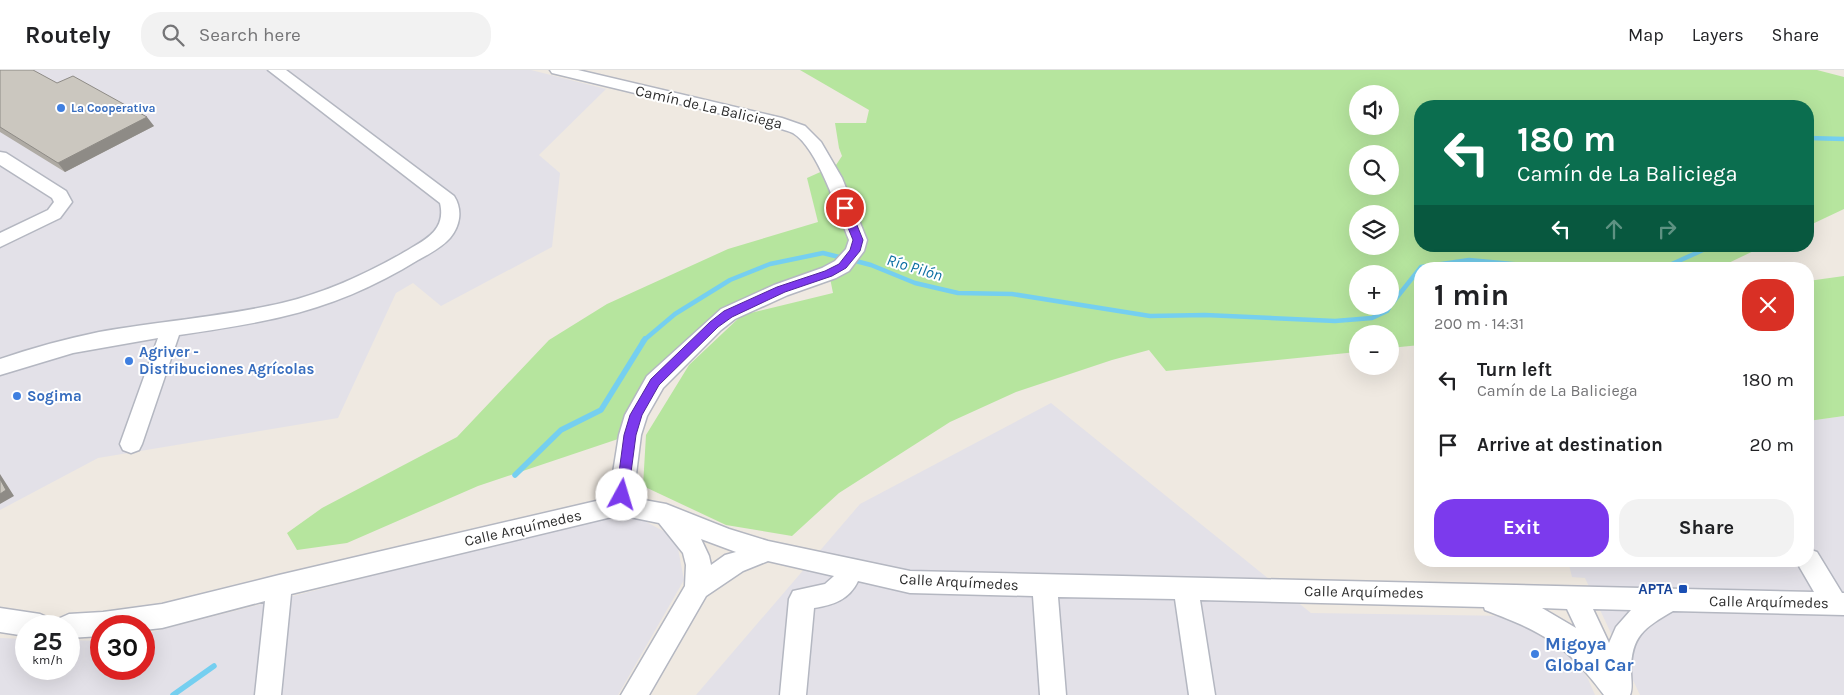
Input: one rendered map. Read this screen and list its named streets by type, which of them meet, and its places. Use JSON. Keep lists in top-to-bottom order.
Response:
{
  "streets": {
    "street": ["Camín de La Baliciega", "Calle Arquímedes"]
  },
  "crossings": [
    ["Camín de La Baliciega", "Calle Arquímedes"]
  ],
  "water": ["Río Pilón"],
  "places": {
    "other": [
      "La Cooperativa",
      "Agriver - Distribuciones Agrícolas",
      "Sogima",
      "Migoya Global Car"
    ],
    "transit": ["APTA"]
  },
  "page": {
    "header": "Routely",
    "search": "Search here",
    "nav": ["Map", "Layers", "Share"],
    "map_buttons": ["+", "−"],
    "turn": ["180 m", "Camín de La Baliciega"],
    "heading": ["1 min", "200 m · 14:31"],
    "list": [
      {
        "name": "Turn left",
        "note": "Camín de La Baliciega",
        "value": "180 m"
      },
      {
        "name": "Arrive at destination",
        "value": "20 m"
      }
    ],
    "buttons": ["Exit", "Share"],
    "speed": "25 km/h",
    "limit": "30"
  }
}
